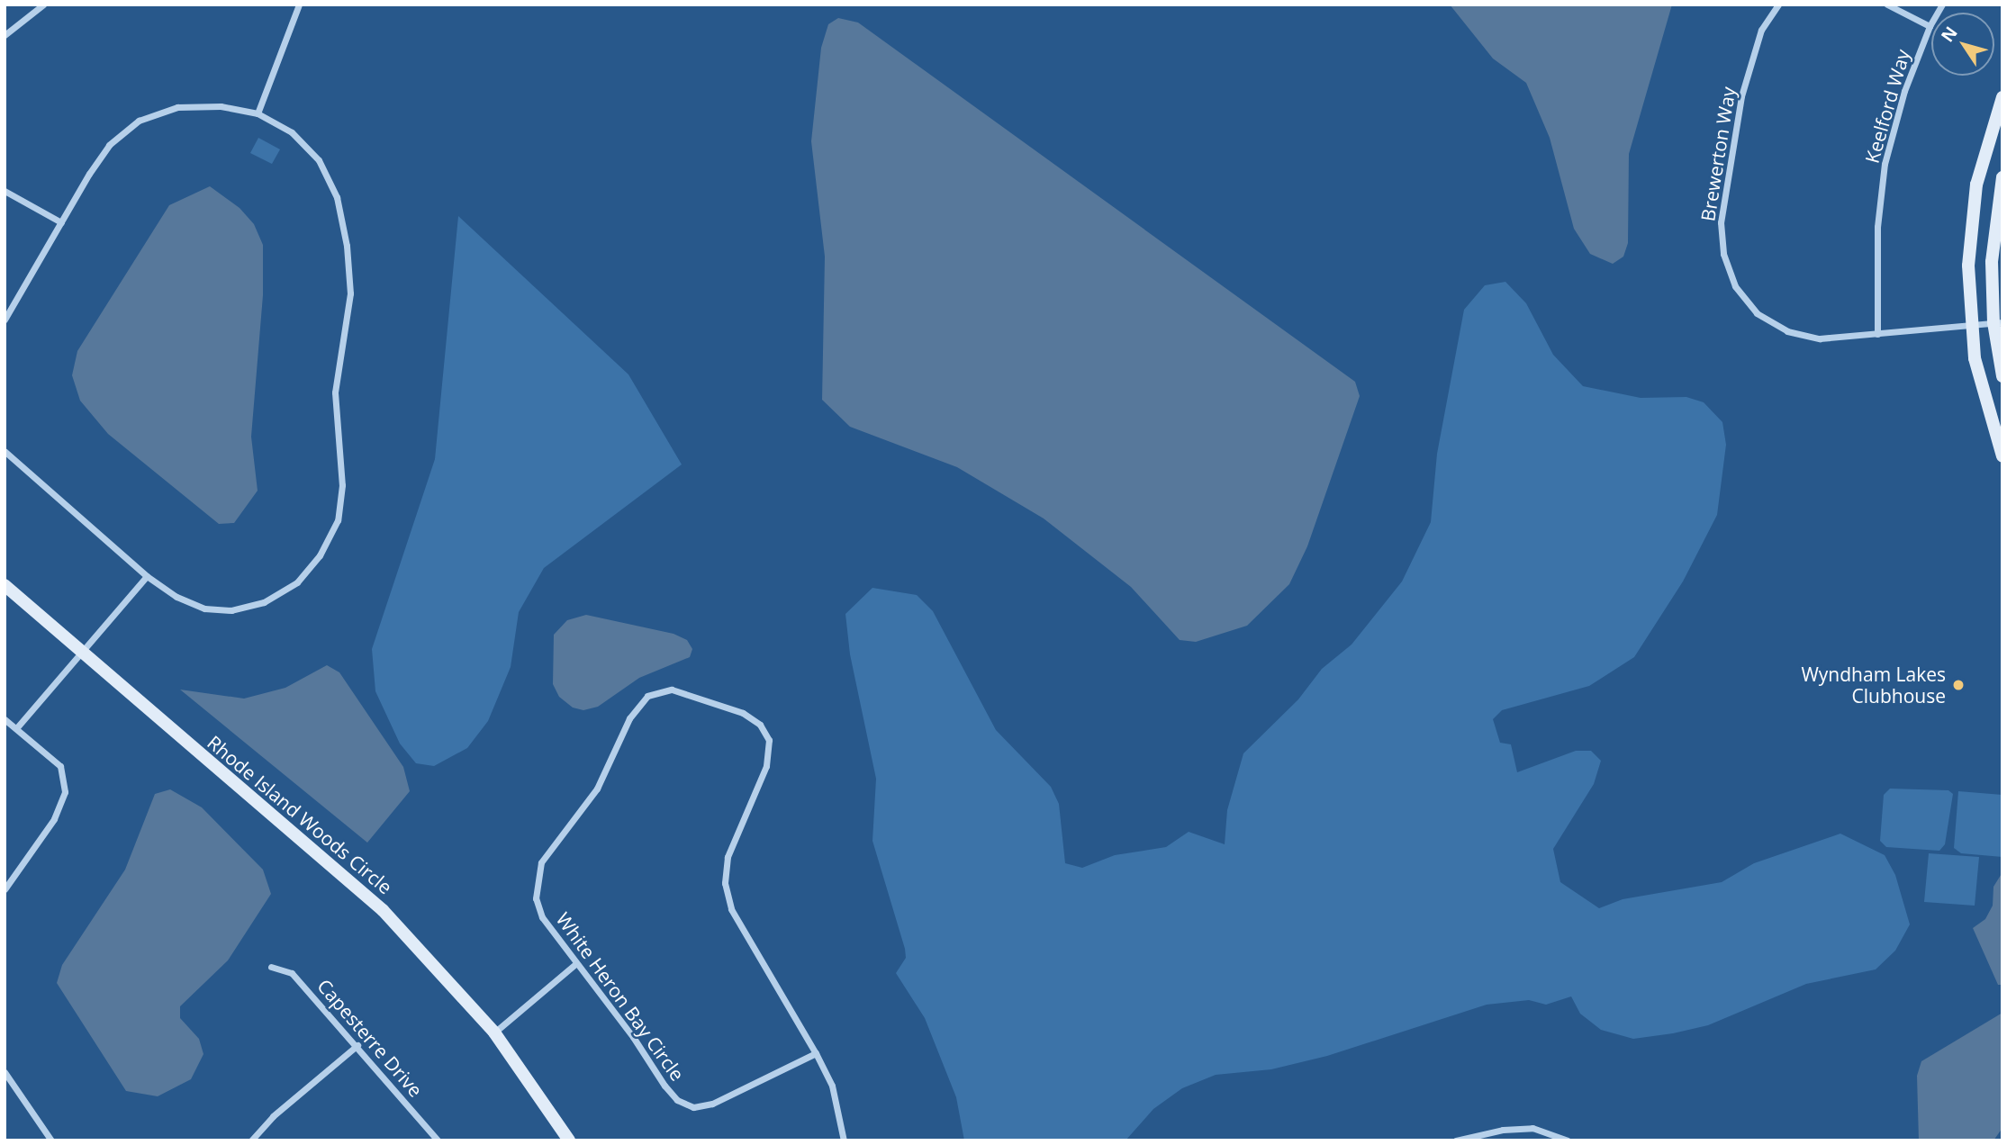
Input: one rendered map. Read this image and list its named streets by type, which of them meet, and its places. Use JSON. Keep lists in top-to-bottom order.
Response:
{
  "streets": {
    "street": [
      "Keelford Way",
      "Brewerton Way",
      "Rhode Island Woods Circle",
      "White Heron Bay Circle",
      "Capesterre Drive"
    ]
  },
  "crossings": [
    ["Keelford Way", "Brewerton Way"]
  ],
  "places": ["Wyndham Lakes Clubhouse"],
  "north": "top left"
}
